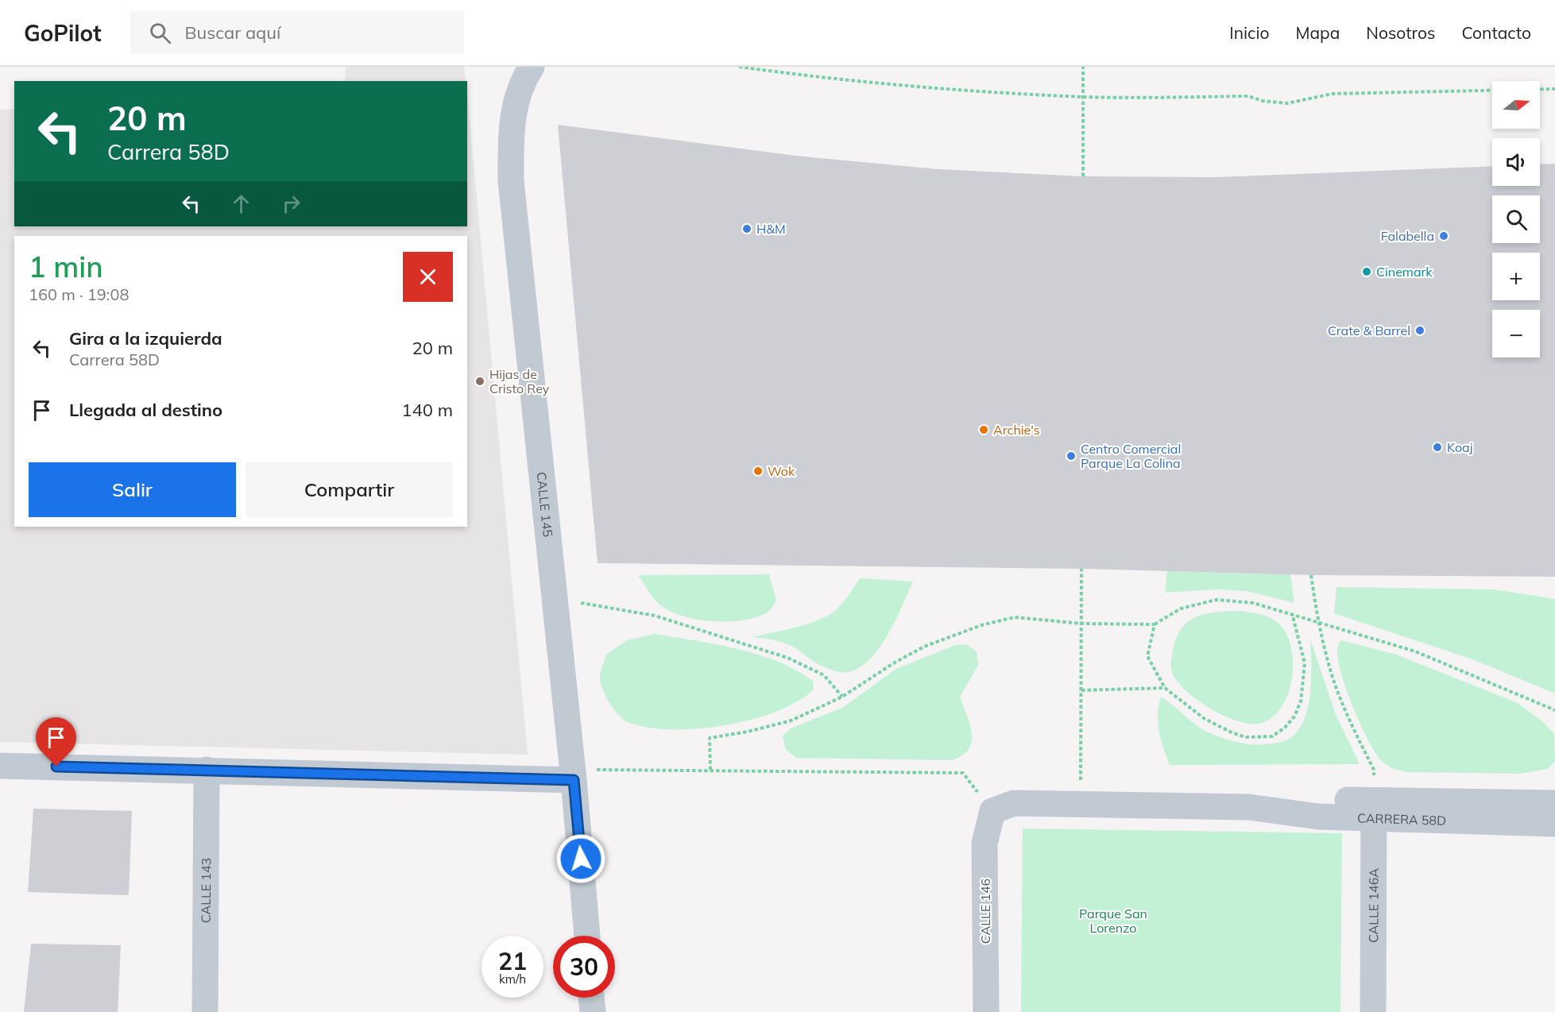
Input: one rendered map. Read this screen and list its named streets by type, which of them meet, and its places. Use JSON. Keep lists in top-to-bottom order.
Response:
{
  "streets": {
    "street": [
      "CALLE 145",
      "CARRERA 58D",
      "CALLE 143",
      "CALLE 146A",
      "CALLE 146"
    ]
  },
  "crossings": [
    ["CARRERA 58D", "CALLE 146A"],
    ["CARRERA 58D", "CALLE 146"]
  ],
  "parks": ["Parque San Lorenzo"],
  "places": [
    "H&M",
    "Falabella",
    "Cinemark",
    "Crate & Barrel",
    "Hijas de Cristo Rey",
    "Archie's",
    "Koaj",
    "Centro Comercial Parque La Colina",
    "Wok"
  ],
  "north": "right",
  "page": {
    "header": "GoPilot",
    "search": "Buscar aquí",
    "nav": [
      "Inicio",
      "Mapa",
      "Nosotros",
      "Contacto"
    ],
    "map_buttons": ["+", "−"],
    "turn": ["20 m", "Carrera 58D"],
    "heading": ["1 min", "160 m · 19:08"],
    "list": [
      {
        "name": "Gira a la izquierda",
        "note": "Carrera 58D",
        "value": "20 m"
      },
      {
        "name": "Llegada al destino",
        "value": "140 m"
      }
    ],
    "buttons": ["Salir", "Compartir"],
    "speed": "21 km/h",
    "limit": "30"
  }
}
